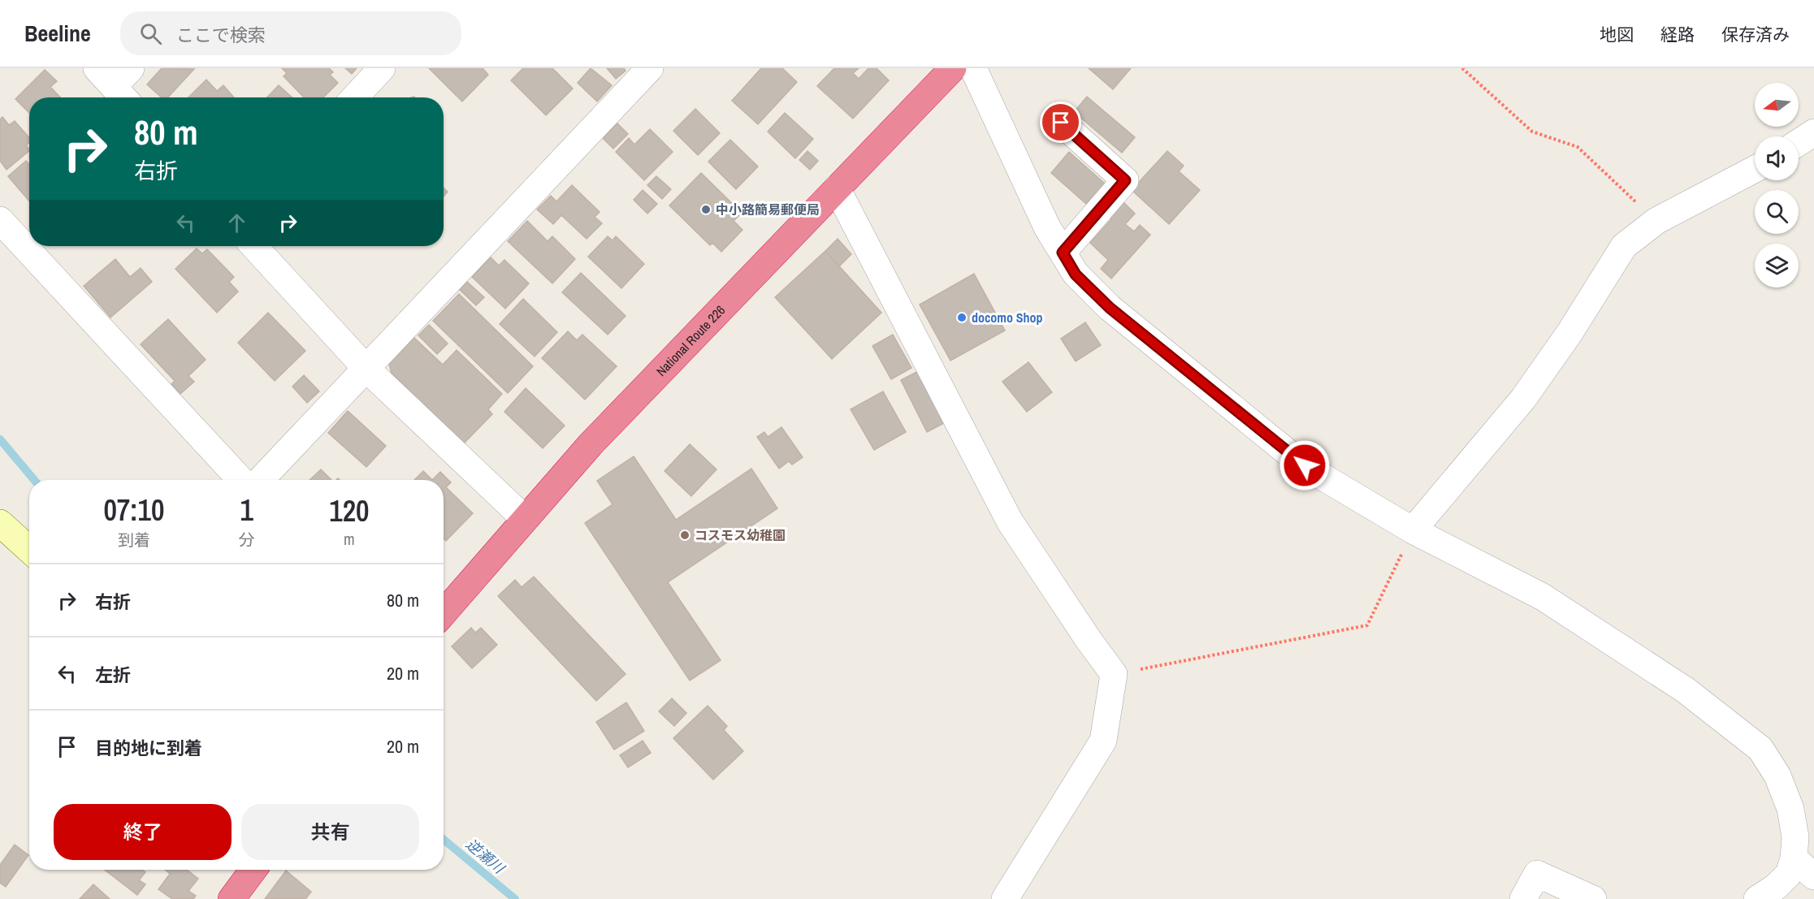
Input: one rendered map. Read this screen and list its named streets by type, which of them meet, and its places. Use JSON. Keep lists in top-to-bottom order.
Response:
{
  "streets": {
    "highway": ["National Route 226"]
  },
  "water": ["逆瀬川"],
  "places": ["中小路簡易郵便局", "docomo Shop", "コスモス幼稚園"],
  "north": "left",
  "page": {
    "header": "Beeline",
    "search": "ここで検索",
    "nav": ["地図", "経路", "保存済み"],
    "turn": ["80 m", "右折"],
    "eta": [
      "07:10",
      "到着",
      "1",
      "分",
      "120",
      "m"
    ],
    "list": [
      {
        "name": "右折",
        "value": "80 m"
      },
      {
        "name": "左折",
        "value": "20 m"
      },
      {
        "name": "目的地に到着",
        "value": "20 m"
      }
    ],
    "buttons": ["終了", "共有"]
  }
}
